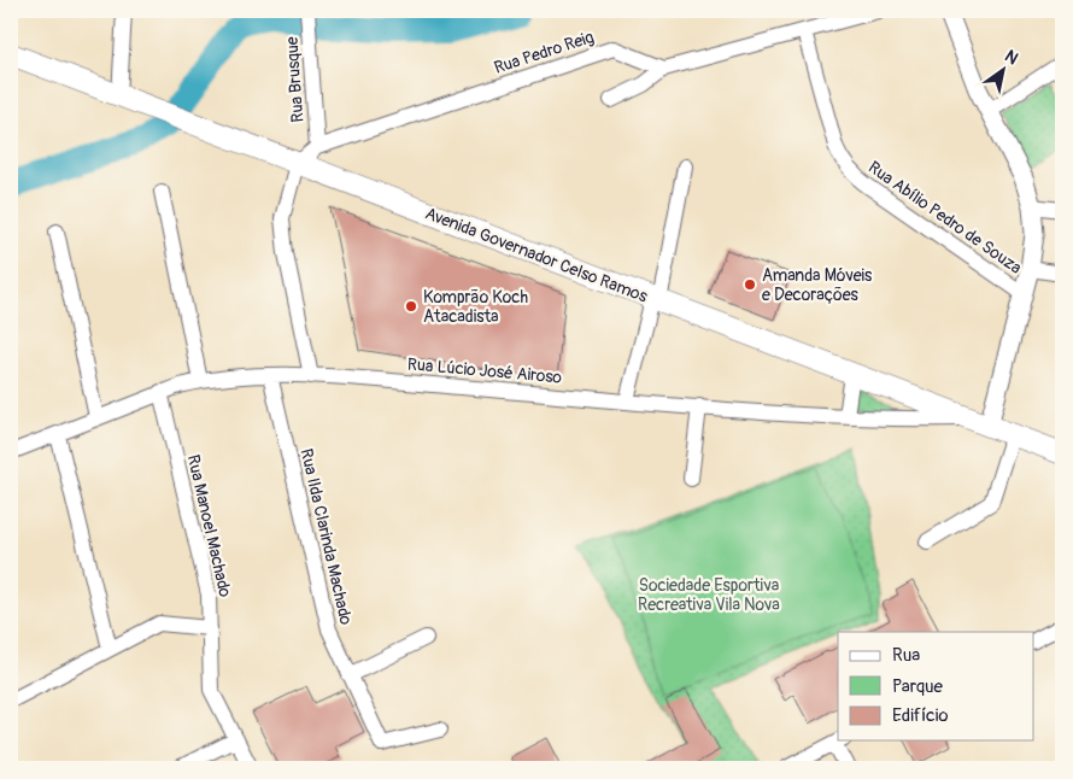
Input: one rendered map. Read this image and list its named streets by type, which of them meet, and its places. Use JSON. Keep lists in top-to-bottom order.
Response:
{
  "streets": {
    "main road": ["Avenida Governador Celso Ramos"],
    "street": [
      "Rua Pedro Reig",
      "Rua Brusque",
      "Rua Abílio Pedro de Souza",
      "Rua Lúcio José Airoso",
      "Rua Manoel Machado",
      "Rua Ilda Clarinda Machado"
    ]
  },
  "crossings": [
    ["Rua Pedro Reig", "Rua Brusque"],
    ["Rua Pedro Reig", "Avenida Governador Celso Ramos"],
    ["Avenida Governador Celso Ramos", "Rua Lúcio José Airoso"],
    ["Rua Lúcio José Airoso", "Rua Manoel Machado"],
    ["Rua Lúcio José Airoso", "Rua Ilda Clarinda Machado"]
  ],
  "parks": ["Sociedade Esportiva Recreativa Vila Nova"],
  "places": ["Amanda Móveis e Decorações", "Komprão Koch Atacadista"],
  "legend": ["Rua", "Parque", "Edifício"],
  "north": "top right"
}
